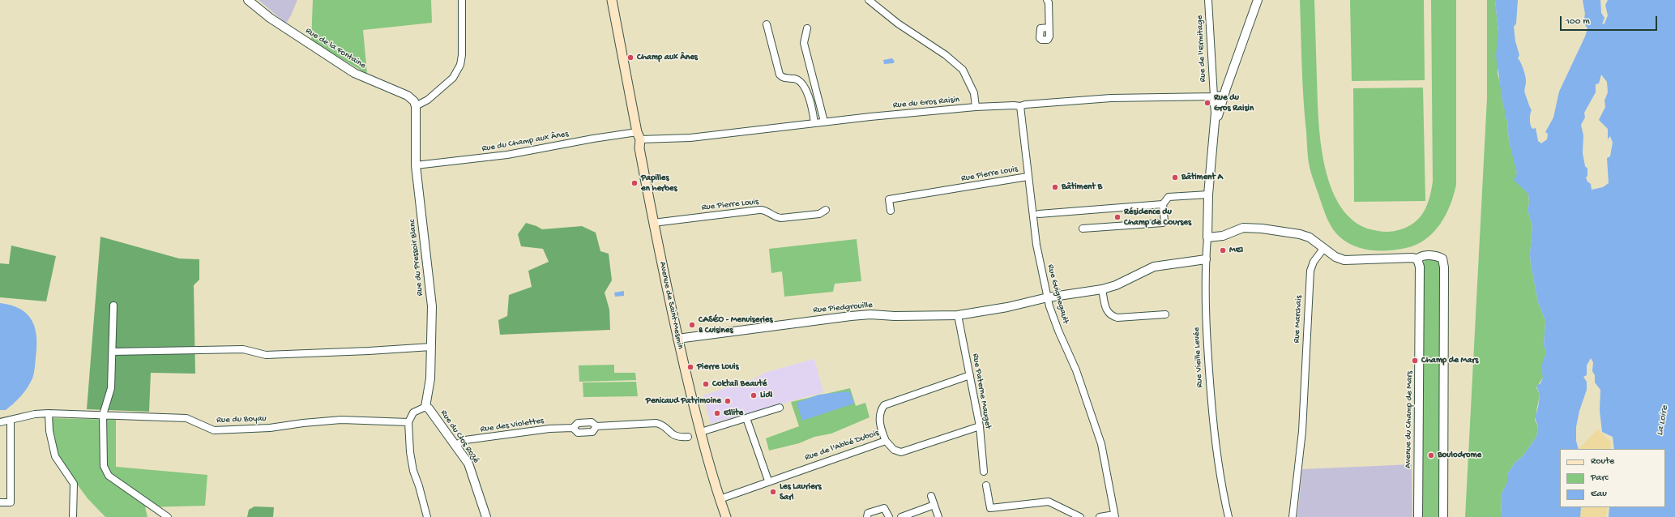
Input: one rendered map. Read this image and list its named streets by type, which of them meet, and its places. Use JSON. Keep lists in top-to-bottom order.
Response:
{
  "streets": {
    "main road": ["Avenue de Saint-Mesmin"],
    "street": [
      "Rue de la Fontaine",
      "Rue de l'Ermitage",
      "Rue du Gros Raisin",
      "Rue du Champ aux Ânes",
      "Rue Pierre Louis",
      "Rue du Pressoir Blanc",
      "Rue Guignegault",
      "Rue Piedgrouille",
      "Rue Marchais",
      "Rue Vieille Levée",
      "Rue Paterne Mauget",
      "Rue du Boyau",
      "Avenue du Champ de Mars",
      "Rue des Violettes",
      "Rue du Clos Rozé",
      "Rue de l'Abbé Dubois"
    ]
  },
  "crossings": [
    ["Rue de la Fontaine", "Rue du Pressoir Blanc"],
    ["Rue de l'Ermitage", "Rue du Gros Raisin"],
    ["Rue de l'Ermitage", "Rue Vieille Levée"],
    ["Rue du Gros Raisin", "Rue du Champ aux Ânes"],
    ["Rue du Gros Raisin", "Rue Guignegault"],
    ["Rue du Gros Raisin", "Avenue de Saint-Mesmin"],
    ["Rue du Gros Raisin", "Rue Vieille Levée"],
    ["Rue du Champ aux Ânes", "Rue du Pressoir Blanc"],
    ["Rue du Champ aux Ânes", "Avenue de Saint-Mesmin"],
    ["Rue Pierre Louis", "Rue Guignegault"],
    ["Rue Pierre Louis", "Avenue de Saint-Mesmin"],
    ["Rue du Pressoir Blanc", "Rue du Clos Rozé"],
    ["Rue Guignegault", "Rue Piedgrouille"],
    ["Avenue de Saint-Mesmin", "Rue Piedgrouille"],
    ["Avenue de Saint-Mesmin", "Rue de l'Abbé Dubois"],
    ["Rue Piedgrouille", "Rue Vieille Levée"],
    ["Rue Piedgrouille", "Rue Paterne Mauget"],
    ["Rue Paterne Mauget", "Rue de l'Abbé Dubois"],
    ["Rue des Violettes", "Rue du Clos Rozé"]
  ],
  "water": ["La Loire"],
  "places": [
    "Champ aux Ânes",
    "Rue du Gros Raisin",
    "Bâtiment A",
    "Papilles en herbes",
    "Bâtiment B",
    "Résidence du Champ de Courses",
    "MEI",
    "CASÉO - Menuiseries & Cuisines",
    "Champ de Mars",
    "Pierre Louis",
    "Coktail Beauté",
    "Lidl",
    "Penicaud Patrimoine",
    "Ellite",
    "Boulodrome",
    "Les Lauriers Sarl"
  ],
  "legend": ["Route", "Parc", "Eau"],
  "scale_bar": "100 m"
}
